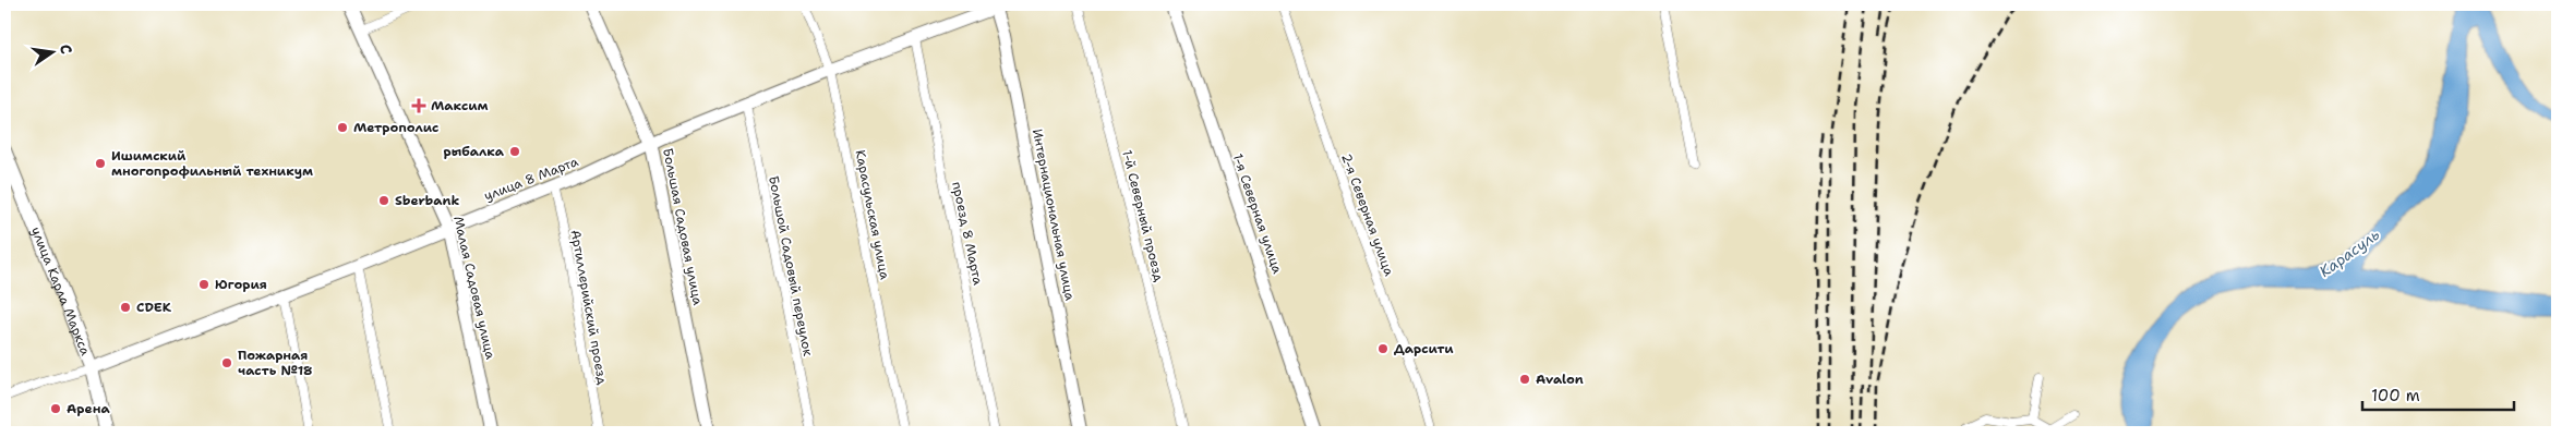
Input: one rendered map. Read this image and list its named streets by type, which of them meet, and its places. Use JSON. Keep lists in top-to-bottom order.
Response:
{
  "streets": {
    "main road": ["улица Карла Маркса"],
    "street": [
      "улица 8 Марта",
      "1-я Северная улица",
      "Карасульская улица",
      "Интернациональная улица",
      "2-я Северная улица",
      "1-й Северный проезд",
      "Большая Садовая улица",
      "проезд 8 Марта",
      "Большой Садовый переулок",
      "Малая Садовая улица",
      "Артиллерийский проезд"
    ]
  },
  "crossings": [
    ["улица 8 Марта", "Карасульская улица"],
    ["улица 8 Марта", "Интернациональная улица"],
    ["улица 8 Марта", "Большая Садовая улица"],
    ["улица 8 Марта", "проезд 8 Марта"],
    ["улица 8 Марта", "Большой Садовый переулок"],
    ["улица 8 Марта", "Малая Садовая улица"],
    ["улица 8 Марта", "улица Карла Маркса"],
    ["улица 8 Марта", "Артиллерийский проезд"]
  ],
  "water": ["Карасуль"],
  "places": {
    "health": ["Максим"],
    "other": [
      "Метрополис",
      "рыбалка",
      "Ишимский многопрофильный техникум",
      "Sberbank",
      "Югория",
      "CDEK",
      "Дарсити",
      "Пожарная часть №18",
      "Avalon",
      "Арена"
    ]
  },
  "scale_bar": "100 m",
  "north": "right"
}
